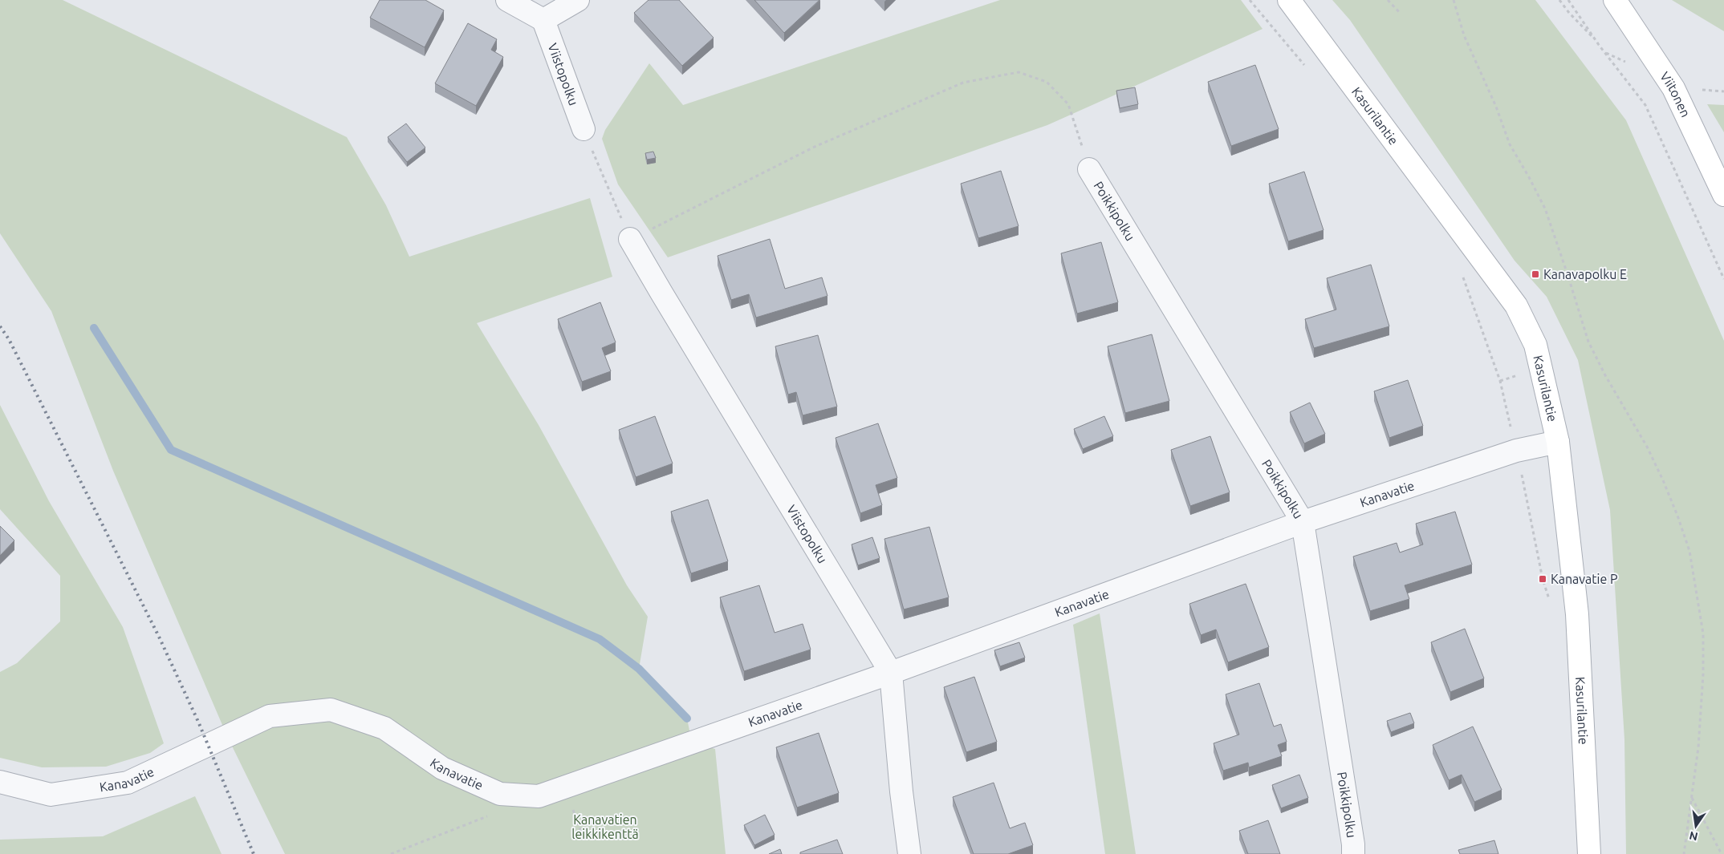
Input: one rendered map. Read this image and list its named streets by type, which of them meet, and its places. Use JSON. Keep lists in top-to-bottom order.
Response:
{
  "streets": {
    "street": [
      "Viistopolku",
      "Viitonen",
      "Kasurilantie",
      "Poikkipolku",
      "Kanavatie"
    ]
  },
  "crossings": [
    ["Viistopolku", "Kanavatie"],
    ["Kasurilantie", "Kanavatie"],
    ["Poikkipolku", "Kanavatie"]
  ],
  "parks": ["Kanavatien leikkikenttä"],
  "places": {
    "transit": ["Kanavapolku E", "Kanavatie P"]
  },
  "north": "bottom"
}
